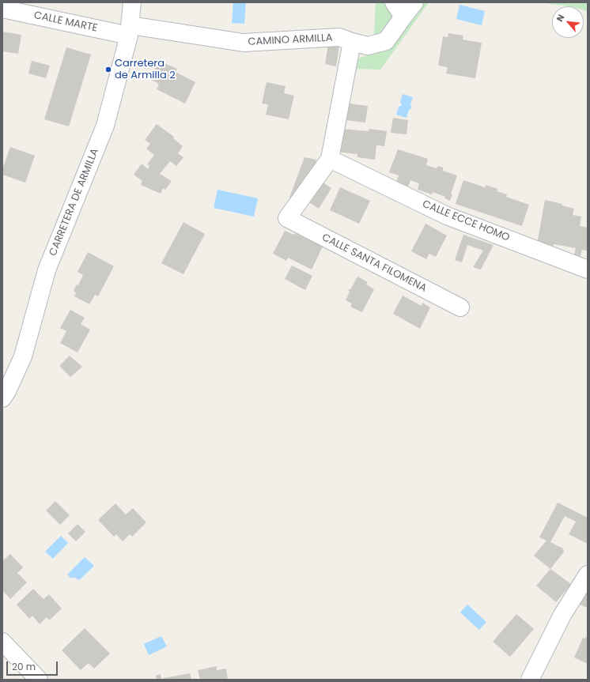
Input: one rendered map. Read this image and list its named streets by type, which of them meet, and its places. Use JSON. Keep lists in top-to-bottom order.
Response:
{
  "streets": {
    "street": [
      "CALLE MARTE",
      "CAMINO ARMILLA",
      "CARRETERA DE ARMILLA",
      "CALLE ECCE HOMO",
      "CALLE SANTA FILOMENA"
    ]
  },
  "crossings": [
    ["CALLE MARTE", "CAMINO ARMILLA"],
    ["CALLE MARTE", "CARRETERA DE ARMILLA"],
    ["CAMINO ARMILLA", "CARRETERA DE ARMILLA"],
    ["CALLE ECCE HOMO", "CALLE SANTA FILOMENA"]
  ],
  "places": ["Carretera de Armilla 2"],
  "scale_bar": "20 m",
  "north": "top left"
}
